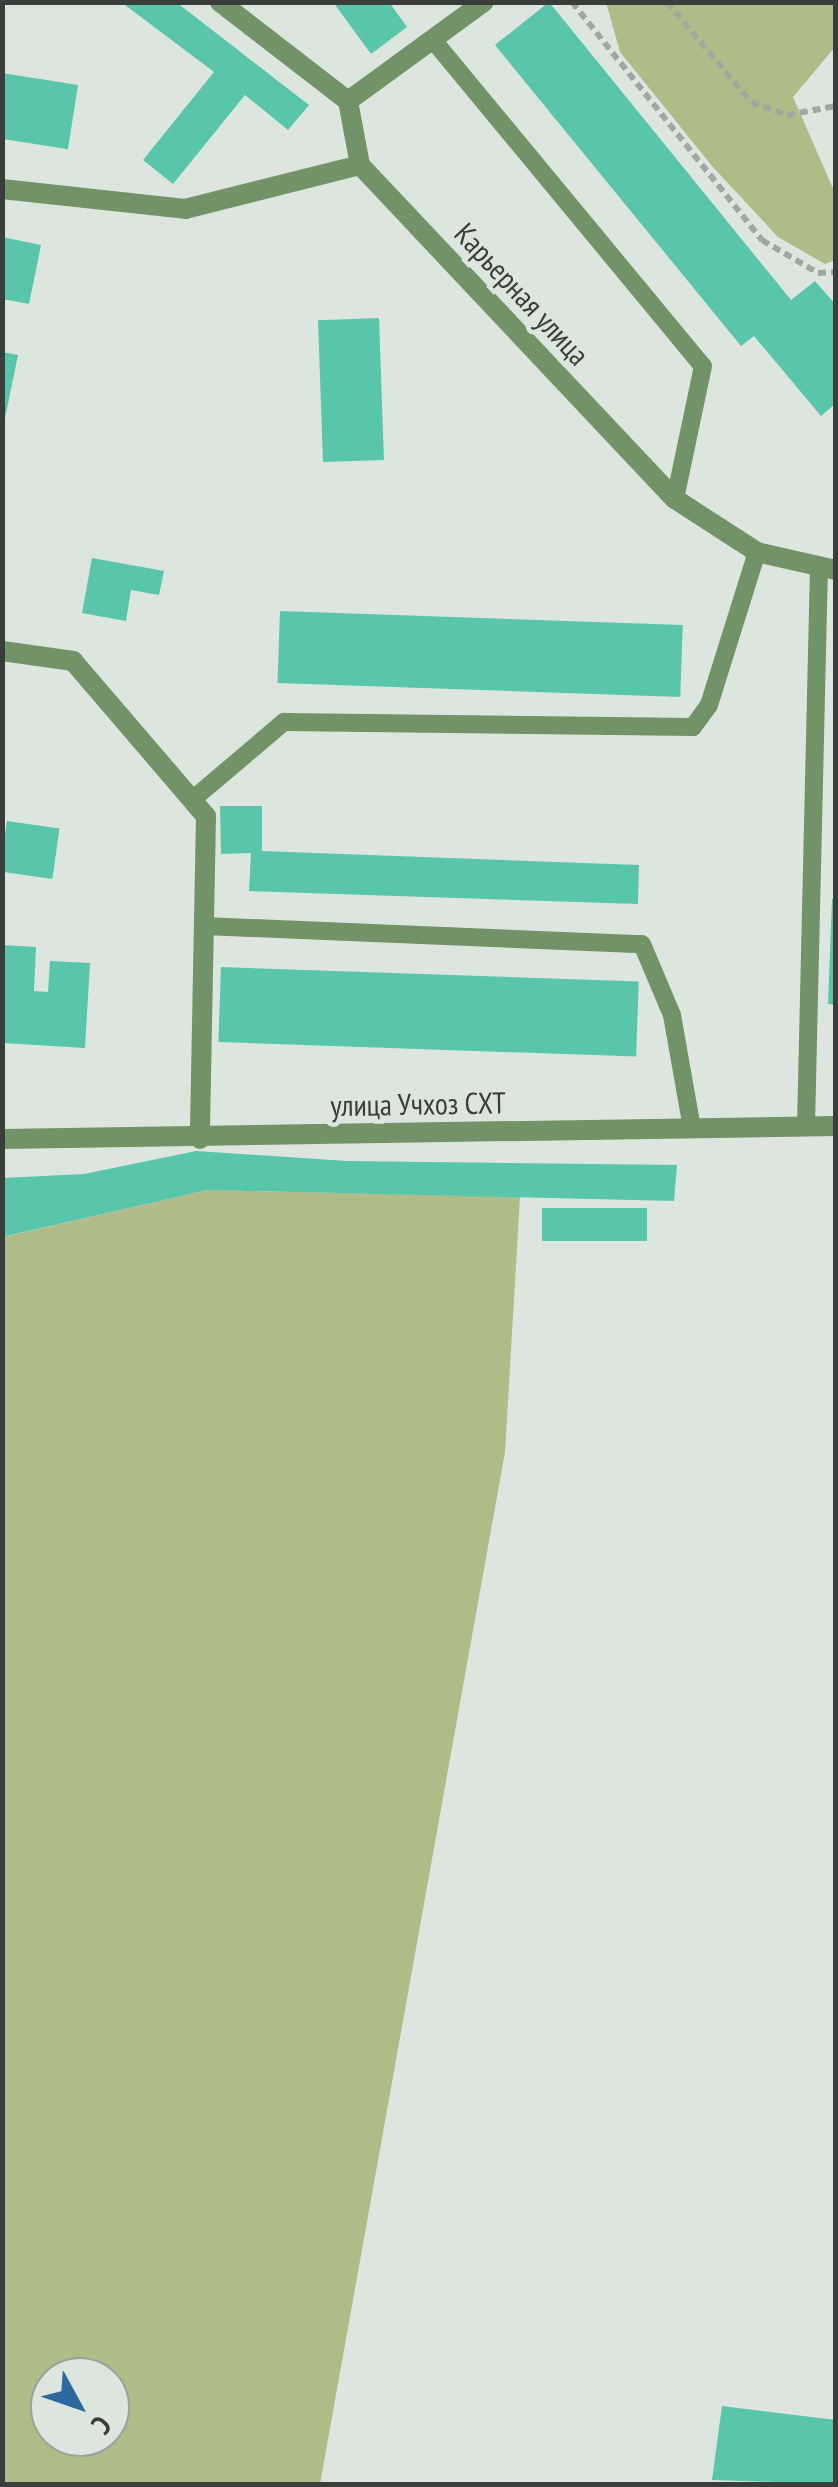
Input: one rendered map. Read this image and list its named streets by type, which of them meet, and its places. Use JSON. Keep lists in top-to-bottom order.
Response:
{
  "streets": {
    "street": ["Карьерная улица", "улица Учхоз СХТ"]
  },
  "north": "bottom right"
}
